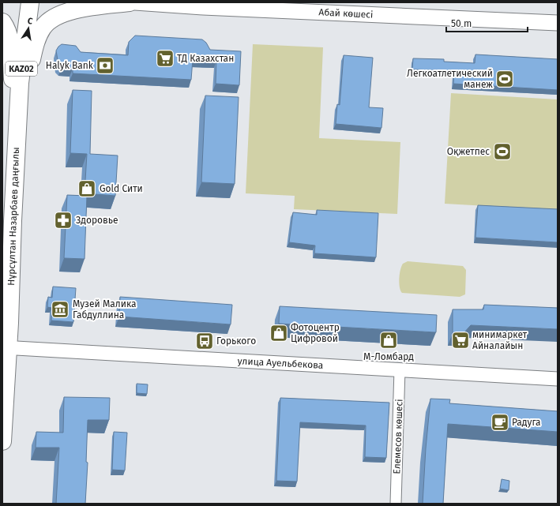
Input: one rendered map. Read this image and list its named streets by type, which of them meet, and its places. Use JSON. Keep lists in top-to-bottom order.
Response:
{
  "streets": {
    "highway": ["KАZ02", "Нұрсұлтан Назарбаев даңғылы"],
    "main road": ["Абай көшесі"],
    "street": ["улица Ауельбекова", "Елемесов көшесі"]
  },
  "crossings": [
    ["Нұрсұлтан Назарбаев даңғылы", "улица Ауельбекова"],
    ["улица Ауельбекова", "Елемесов көшесі"]
  ],
  "places": {
    "supermarket": ["ТД Казахстан", "минимаркет Айналайын"],
    "bank": ["Halyk Bank"],
    "sports": ["Легкоатлетический манеж", "Оқжетпес"],
    "shop": ["Gold Сити", "Фотоцентр Цифровой", "М-Ломбард"],
    "pharmacy": ["Здоровье"],
    "museum": ["Музей Малика Габдуллина"],
    "bus stop": ["Горького"],
    "cafe": ["Радуга"]
  },
  "scale_bar": "50 m",
  "north": "top"
}
